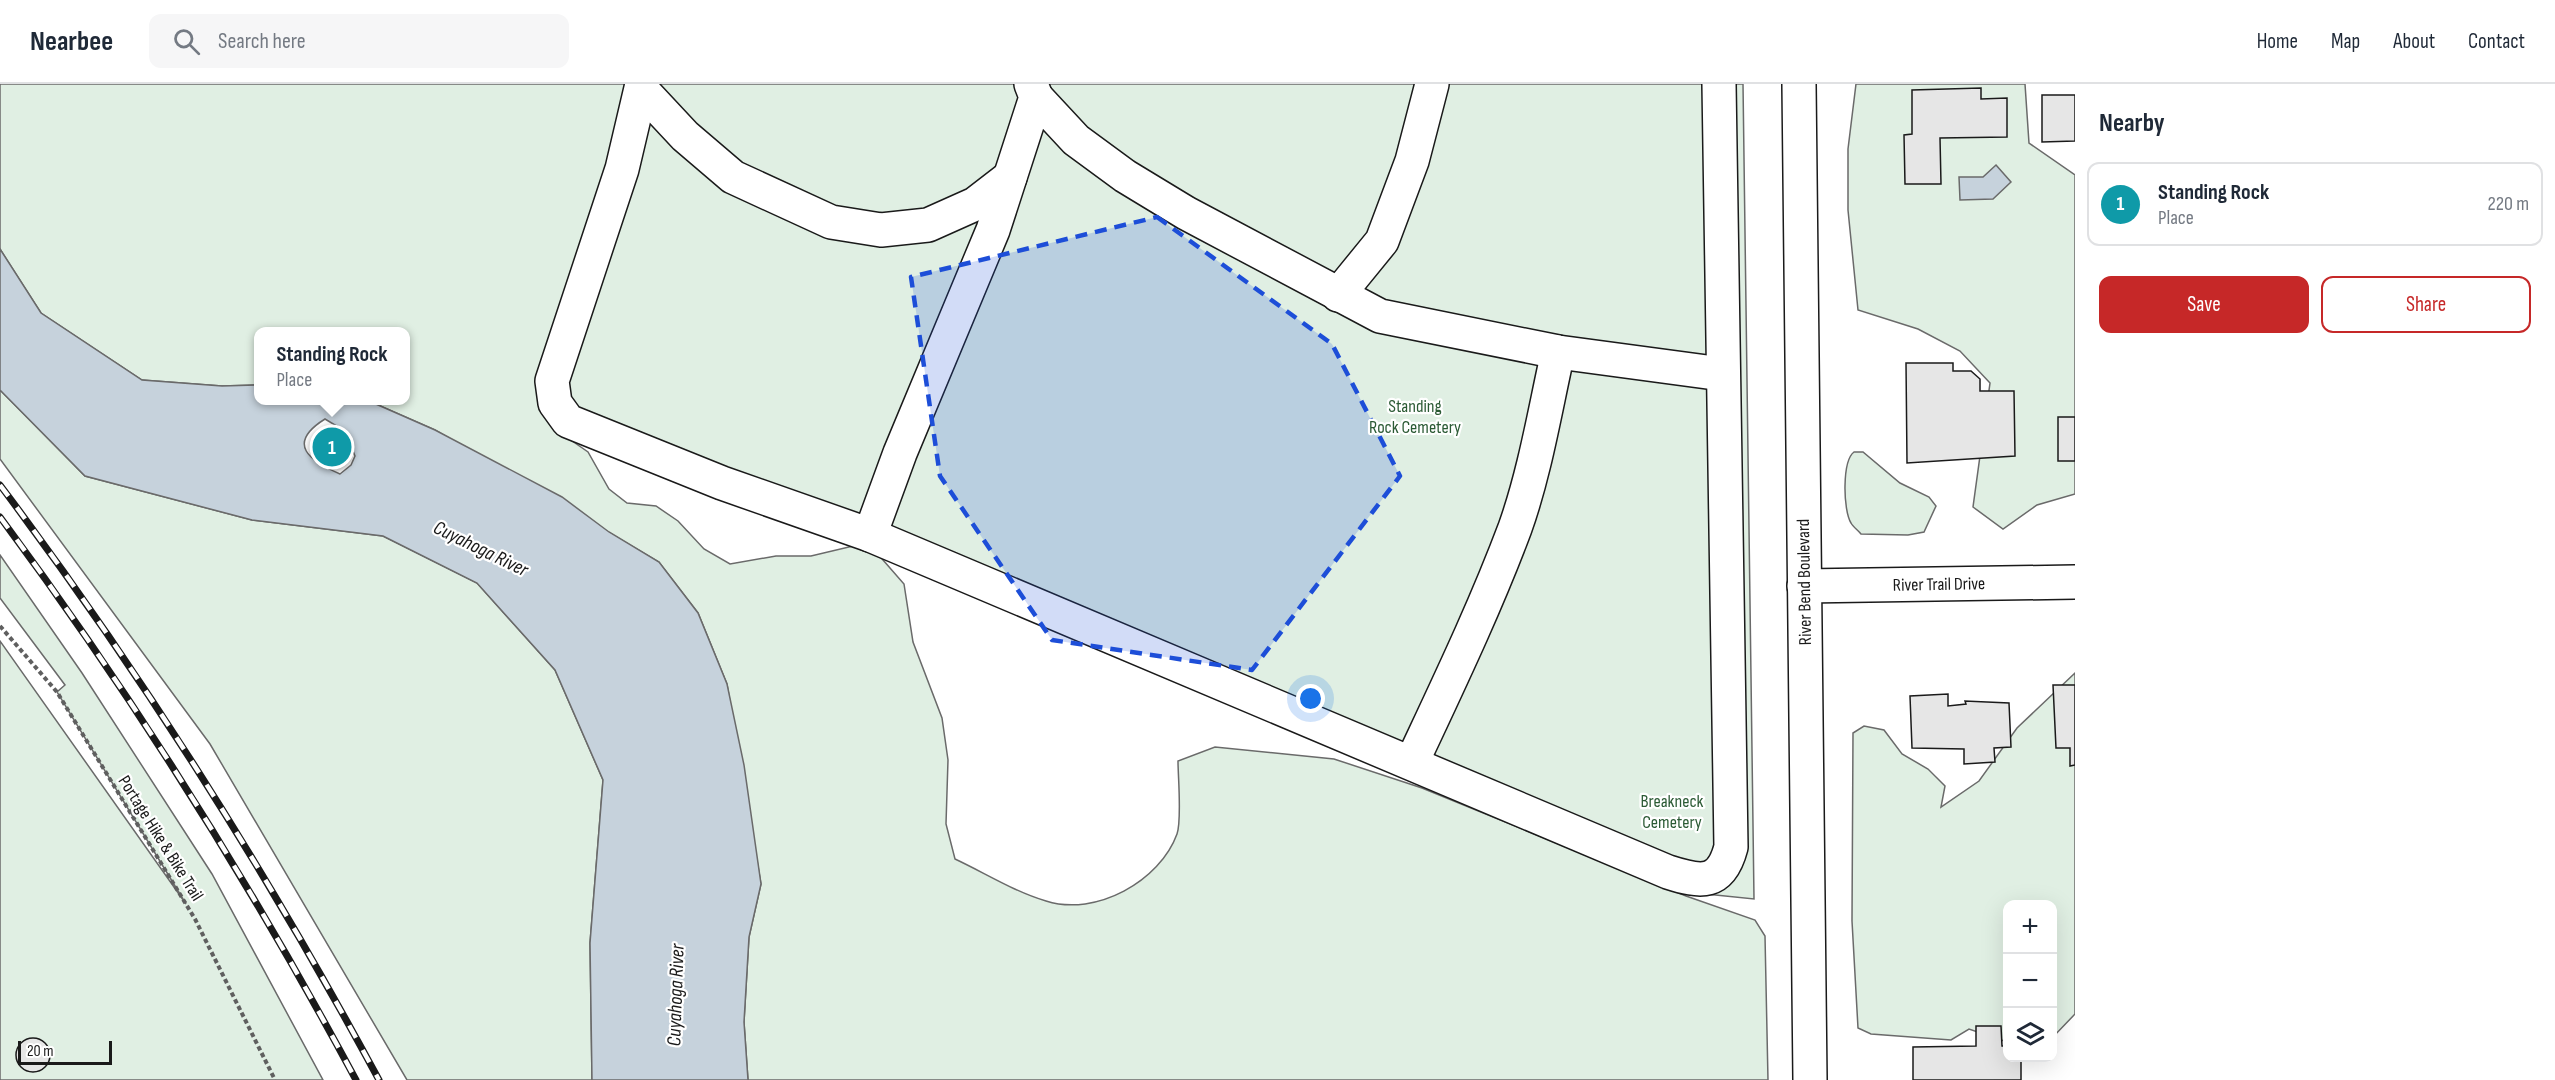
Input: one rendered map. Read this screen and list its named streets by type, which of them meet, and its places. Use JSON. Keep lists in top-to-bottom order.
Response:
{
  "streets": {
    "street": ["River Bend Boulevard", "River Trail Drive"],
    "path": ["Portage Hike & Bike Trail"]
  },
  "crossings": [
    ["River Bend Boulevard", "River Trail Drive"]
  ],
  "water": ["Cuyahoga River"],
  "parks": ["Standing Rock Cemetery", "Breakneck Cemetery"],
  "scale_bar": "20 m",
  "page": {
    "header": "Nearbee",
    "search": "Search here",
    "nav": [
      "Home",
      "Map",
      "About",
      "Contact"
    ],
    "heading": "Nearby",
    "list": [
      {
        "mark": "1",
        "name": "Standing Rock",
        "note": "Place",
        "value": "220 m"
      }
    ],
    "buttons": ["Save", "Share"],
    "popup": ["Standing Rock", "Place"],
    "pins": "1",
    "map_buttons": ["+", "−"],
    "scale": "20 m"
  }
}
